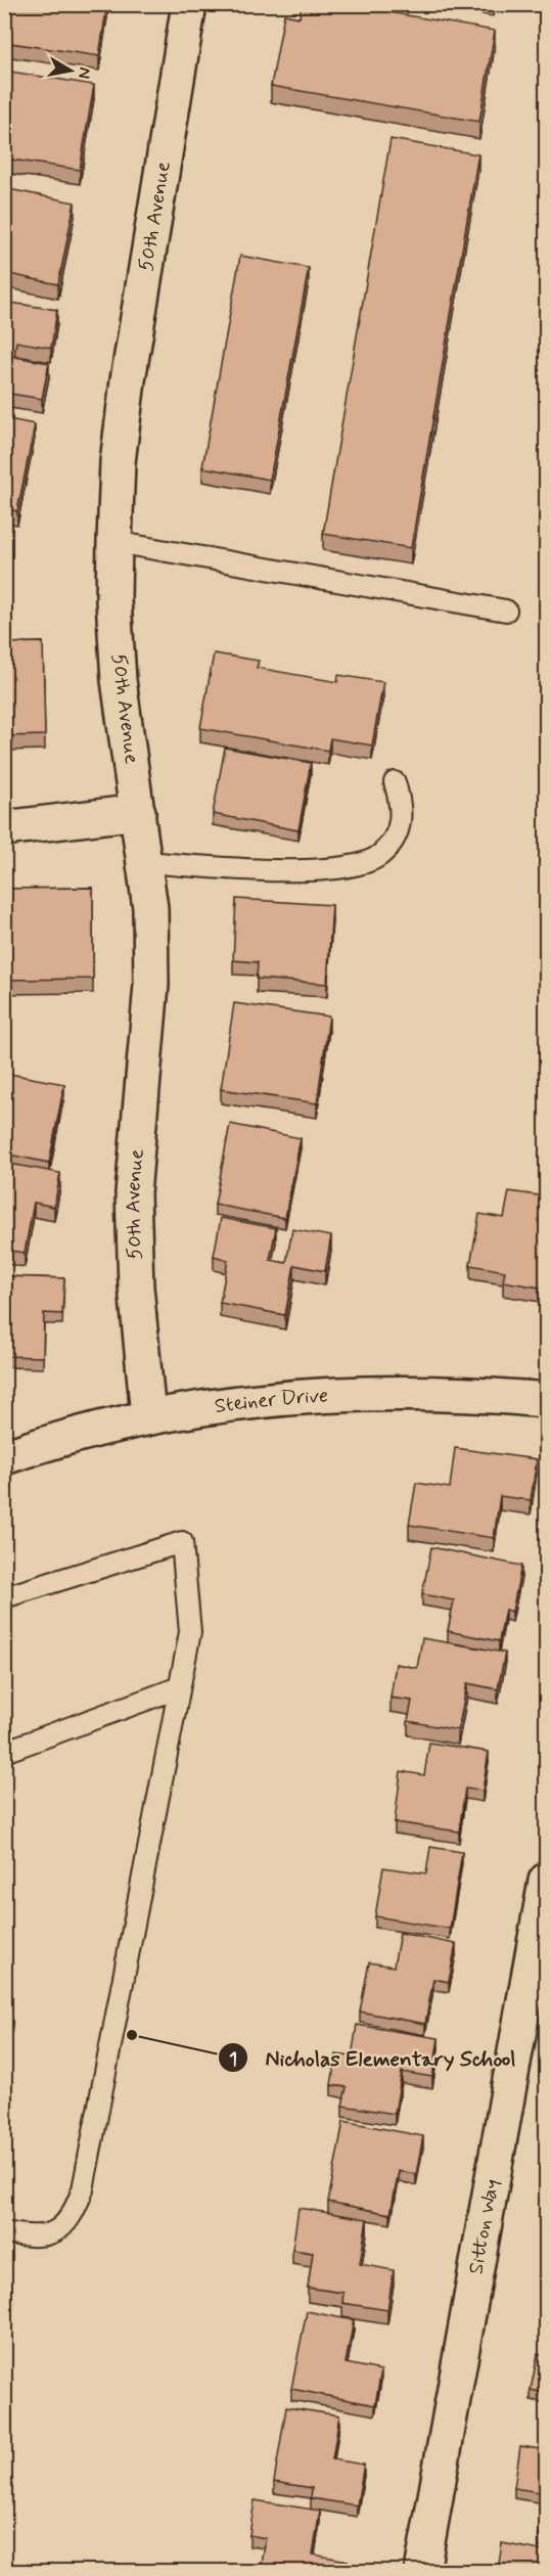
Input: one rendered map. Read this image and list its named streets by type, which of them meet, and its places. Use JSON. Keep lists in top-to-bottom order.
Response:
{
  "streets": {
    "street": ["50th Avenue", "Steiner Drive", "Sitton Way"]
  },
  "crossings": [
    ["50th Avenue", "Steiner Drive"]
  ],
  "places": ["Nicholas Elementary School"],
  "north": "right"
}
